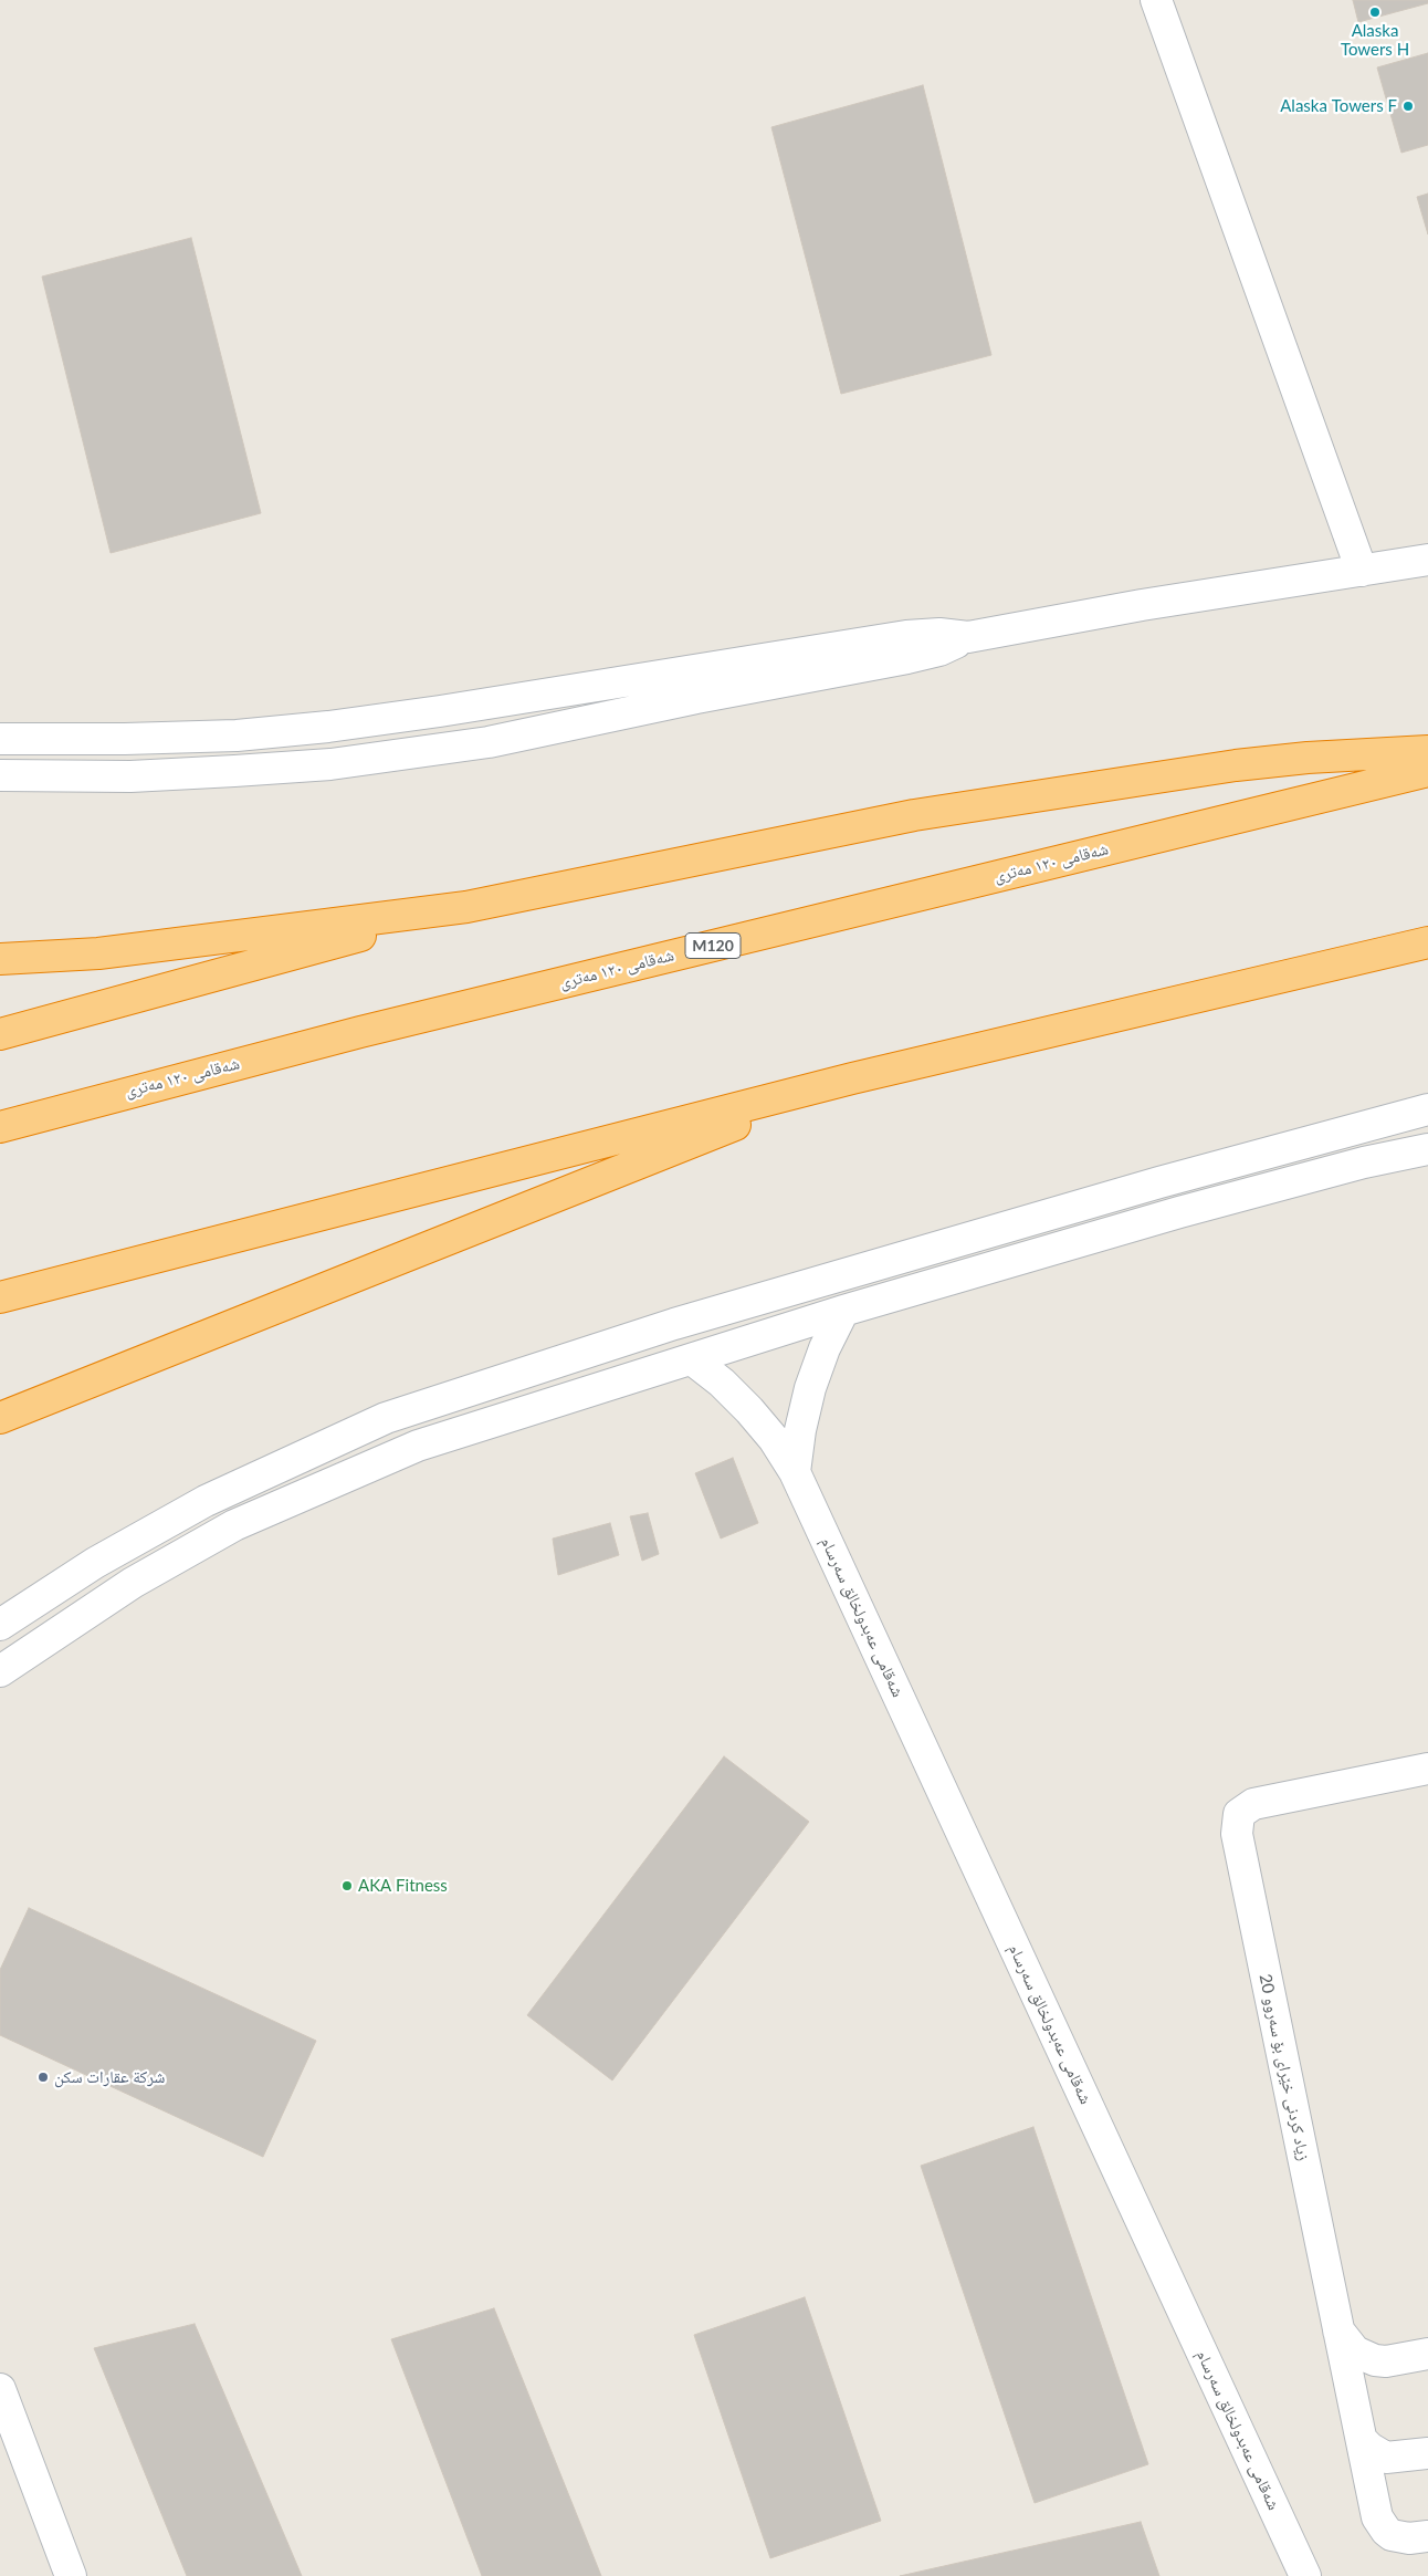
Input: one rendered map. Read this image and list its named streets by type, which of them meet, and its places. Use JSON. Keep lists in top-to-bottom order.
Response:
{
  "streets": {
    "highway": ["شەقامی ١٢٠ مەتری", "M120"],
    "street": ["شەقامی عەبدولخالق سەرسام", "زیاد كردنی خێرای بۆ سه‌روو 20"]
  },
  "places": [
    "Alaska Towers H",
    "Alaska Towers F",
    "AKA Fitness",
    "شركة عقارات سكن"
  ]
}
